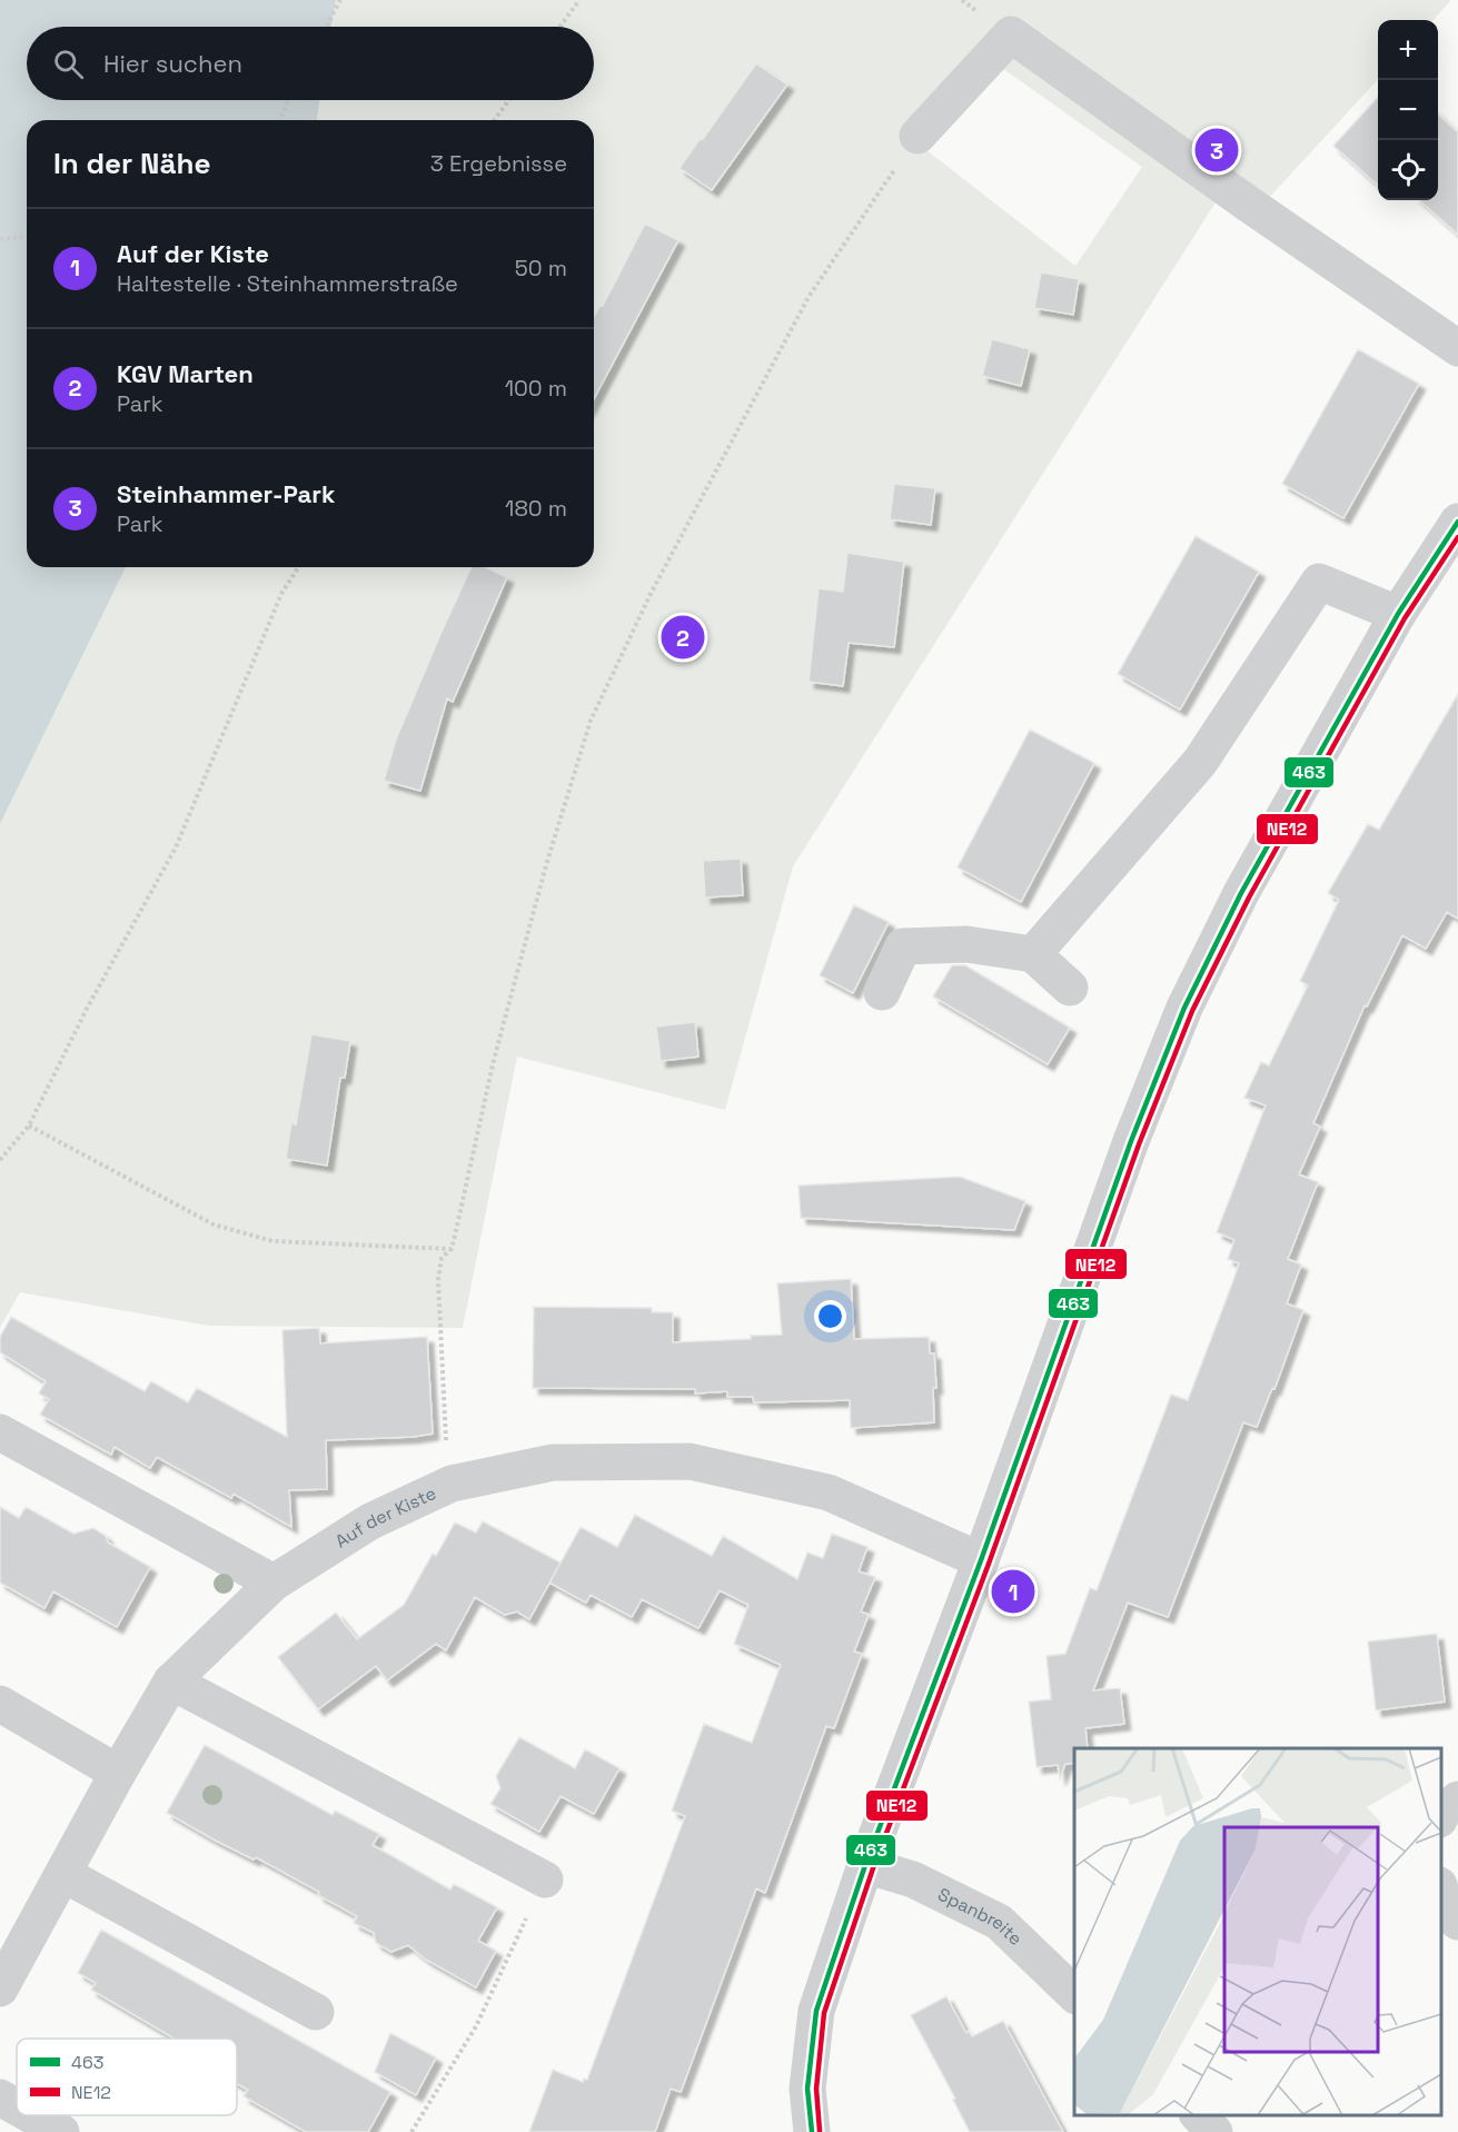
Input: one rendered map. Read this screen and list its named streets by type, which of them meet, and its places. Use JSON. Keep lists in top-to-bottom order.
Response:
{
  "streets": {
    "street": ["Auf der Kiste", "Spanbreite"]
  },
  "lines": ["transit line 463", "transit line NE12"],
  "legend": ["463", "NE12"],
  "page": {
    "map_buttons": ["+", "−"],
    "search": "Hier suchen",
    "heading": ["In der Nähe", "3 Ergebnisse"],
    "pins": ["3", "2", "1"],
    "list": [
      {
        "mark": "1",
        "name": "Auf der Kiste",
        "note": "Haltestelle · Steinhammerstraße",
        "value": "50 m"
      },
      {
        "mark": "2",
        "name": "KGV Marten",
        "note": "Park",
        "value": "100 m"
      },
      {
        "mark": "3",
        "name": "Steinhammer-Park",
        "note": "Park",
        "value": "180 m"
      }
    ]
  }
}
